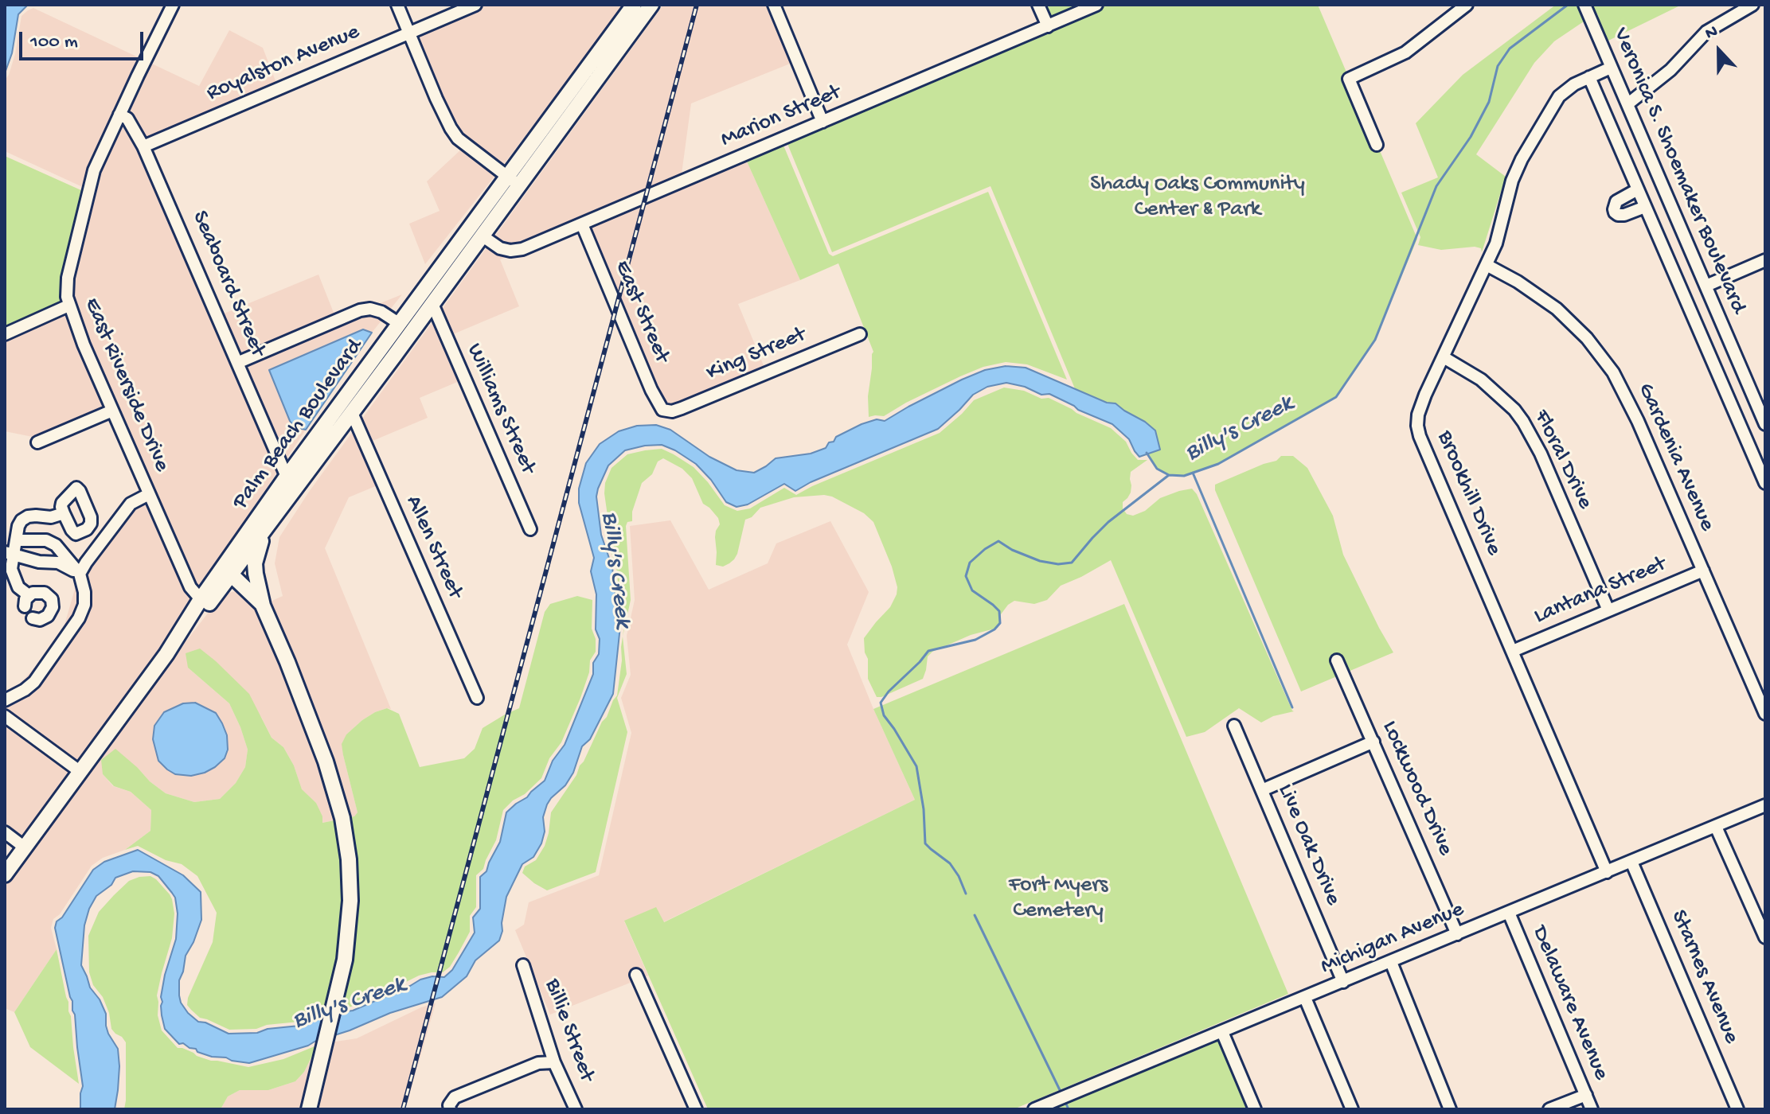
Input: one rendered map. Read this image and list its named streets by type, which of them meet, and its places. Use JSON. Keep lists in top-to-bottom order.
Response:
{
  "streets": {
    "main road": ["Palm Beach Boulevard"],
    "street": [
      "Royalston Avenue",
      "Marion Street",
      "Veronica S. Shoemaker Boulevard",
      "Seaboard Street",
      "East Street",
      "King Street",
      "East Riverside Drive",
      "Williams Street",
      "Gardenia Avenue",
      "Floral Drive",
      "Brookhill Drive",
      "Allen Street",
      "Lantana Street",
      "Lockwood Drive",
      "Live Oak Drive",
      "Michigan Avenue",
      "Starnes Avenue",
      "Delaware Avenue",
      "Billie Street"
    ]
  },
  "crossings": [
    ["Royalston Avenue", "Seaboard Street"],
    ["Marion Street", "East Street"],
    ["Marion Street", "Palm Beach Boulevard"],
    ["Veronica S. Shoemaker Boulevard", "Brookhill Drive"],
    ["Seaboard Street", "East Riverside Drive"],
    ["Seaboard Street", "Palm Beach Boulevard"],
    ["East Street", "King Street"],
    ["East Riverside Drive", "Palm Beach Boulevard"],
    ["Williams Street", "Palm Beach Boulevard"],
    ["Palm Beach Boulevard", "Allen Street"],
    ["Gardenia Avenue", "Brookhill Drive"],
    ["Gardenia Avenue", "Lantana Street"],
    ["Floral Drive", "Brookhill Drive"],
    ["Floral Drive", "Lantana Street"],
    ["Brookhill Drive", "Lantana Street"],
    ["Brookhill Drive", "Michigan Avenue"],
    ["Lockwood Drive", "Michigan Avenue"],
    ["Live Oak Drive", "Michigan Avenue"],
    ["Michigan Avenue", "Starnes Avenue"],
    ["Michigan Avenue", "Delaware Avenue"]
  ],
  "water": ["Billy's Creek"],
  "parks": ["Shady Oaks Community Center & Park", "Fort Myers Cemetery"],
  "scale_bar": "100 m",
  "north": "top"
}
